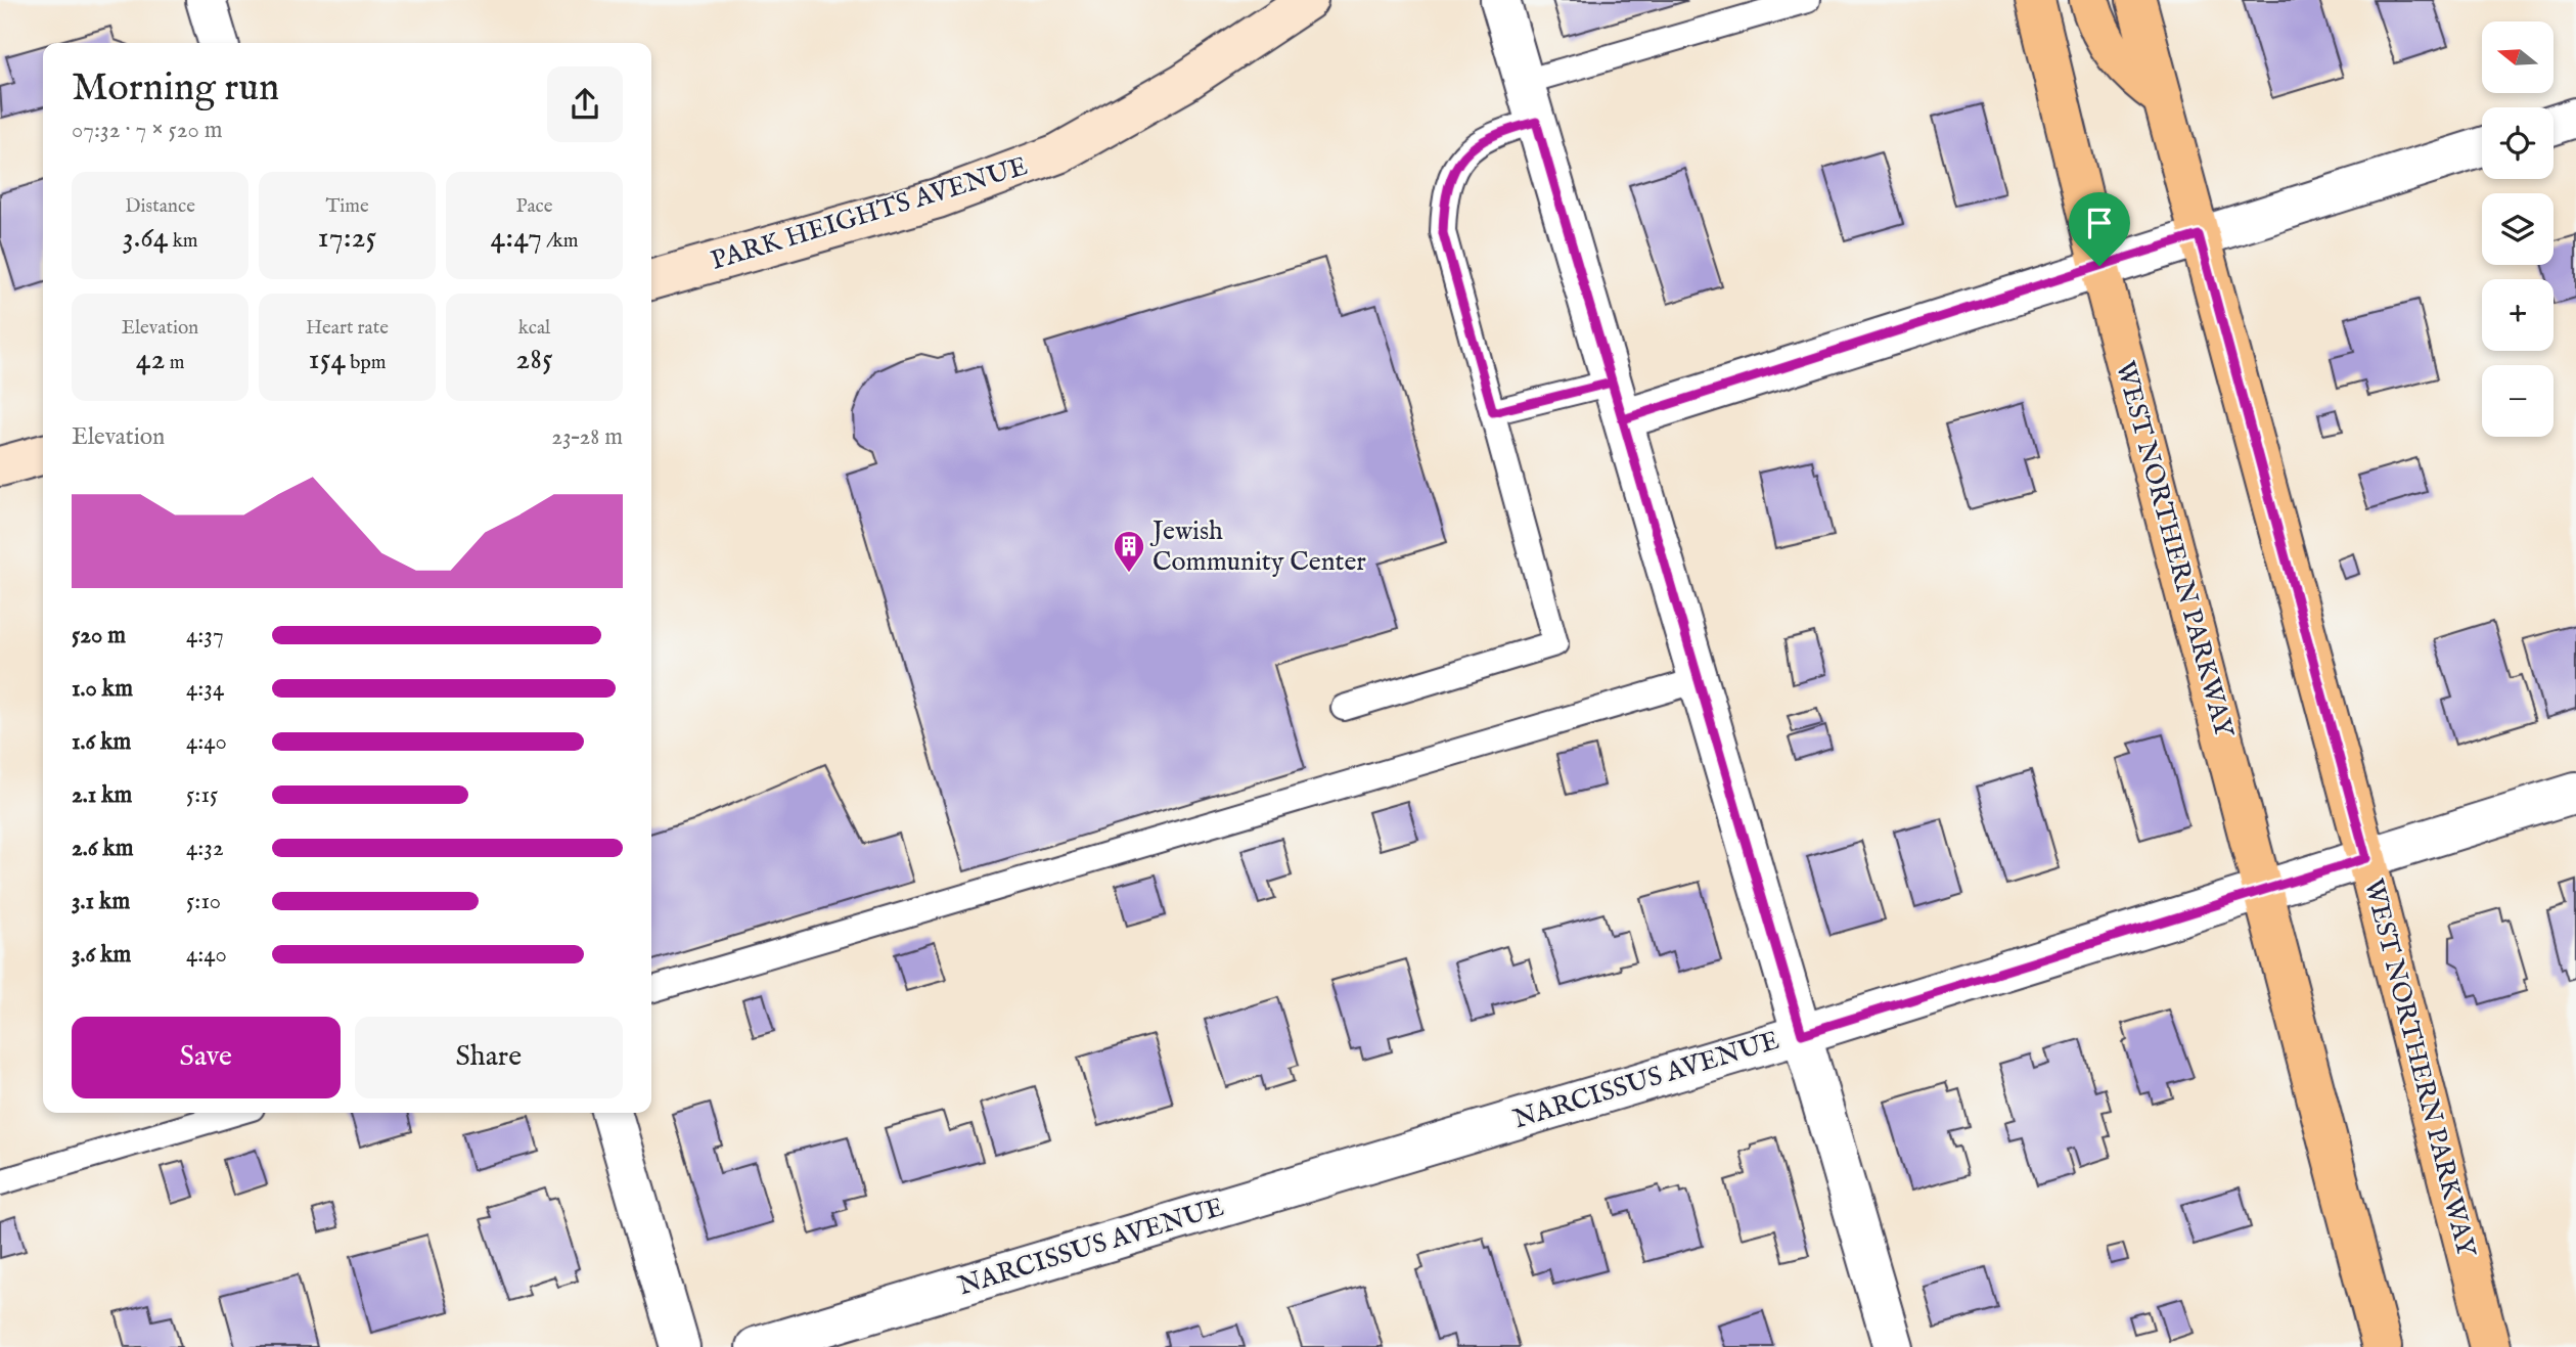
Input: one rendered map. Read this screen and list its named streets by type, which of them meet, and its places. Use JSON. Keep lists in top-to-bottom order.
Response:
{
  "streets": {
    "main road": ["PARK HEIGHTS AVENUE", "WEST NORTHERN PARKWAY"],
    "street": ["NARCISSUS AVENUE"]
  },
  "crossings": [
    ["WEST NORTHERN PARKWAY", "NARCISSUS AVENUE"]
  ],
  "places": {
    "building": ["Jewish Community Center"]
  },
  "north": "left",
  "page": {
    "map_buttons": ["+", "−"],
    "heading": ["Morning run", "07:32 · 7 × 520 m"],
    "stats": [
      ["Distance", "3.64 km"],
      ["Time", "17:25"],
      ["Pace", "4:47 /km"],
      ["Elevation", "42 m"],
      ["Heart rate", "154 bpm"],
      ["kcal", "285"]
    ],
    "chart": ["Elevation", "23–28 m"],
    "list": [
      {
        "name": "520 m",
        "note": "4:37"
      },
      {
        "name": "1.0 km",
        "note": "4:34"
      },
      {
        "name": "1.6 km",
        "note": "4:40"
      },
      {
        "name": "2.1 km",
        "note": "5:15"
      },
      {
        "name": "2.6 km",
        "note": "4:32"
      },
      {
        "name": "3.1 km",
        "note": "5:10"
      },
      {
        "name": "3.6 km",
        "note": "4:40"
      }
    ],
    "buttons": ["Save", "Share"]
  }
}
